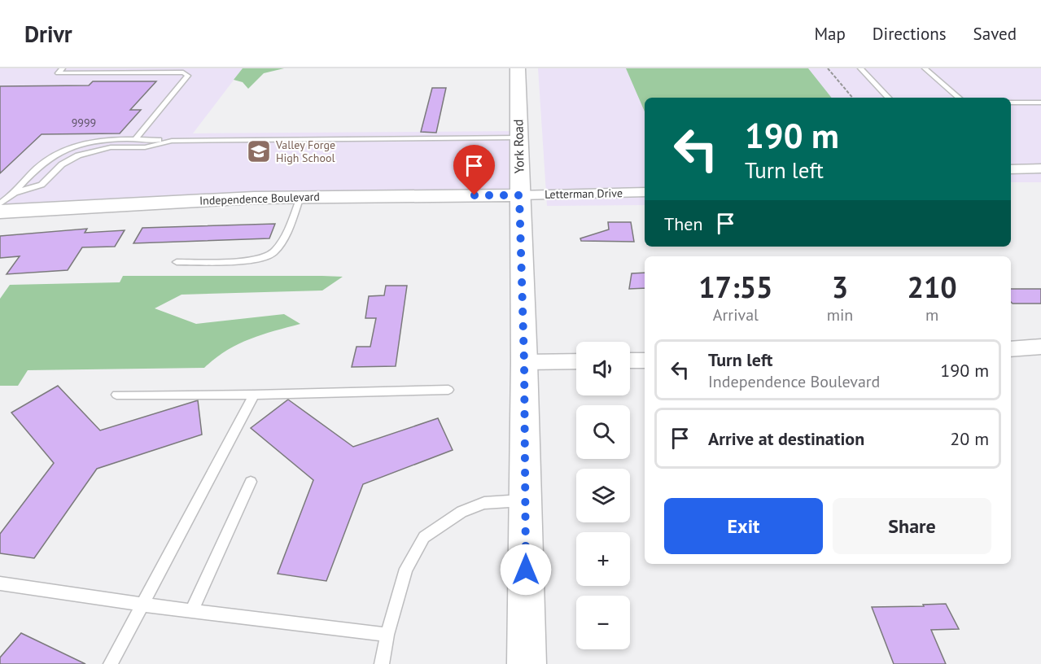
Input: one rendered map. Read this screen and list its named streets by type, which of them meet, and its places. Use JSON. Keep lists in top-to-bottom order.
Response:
{
  "streets": {
    "main road": ["York Road", "Independence Boulevard"],
    "street": ["Letterman Drive"]
  },
  "crossings": [
    ["York Road", "Letterman Drive"],
    ["York Road", "Independence Boulevard"],
    ["Letterman Drive", "Independence Boulevard"]
  ],
  "places": {
    "school or university": ["Valley Forge High School"]
  },
  "house_numbers": ["9999"],
  "page": {
    "header": "Drivr",
    "nav": ["Map", "Directions", "Saved"],
    "turn": ["190 m", "Turn left"],
    "then": "Then",
    "eta": [
      "17:55",
      "Arrival",
      "3",
      "min",
      "210",
      "m"
    ],
    "list": [
      {
        "name": "Turn left",
        "note": "Independence Boulevard",
        "value": "190 m"
      },
      {
        "name": "Arrive at destination",
        "value": "20 m"
      }
    ],
    "map_buttons": ["+", "−"],
    "buttons": ["Exit", "Share"]
  }
}
